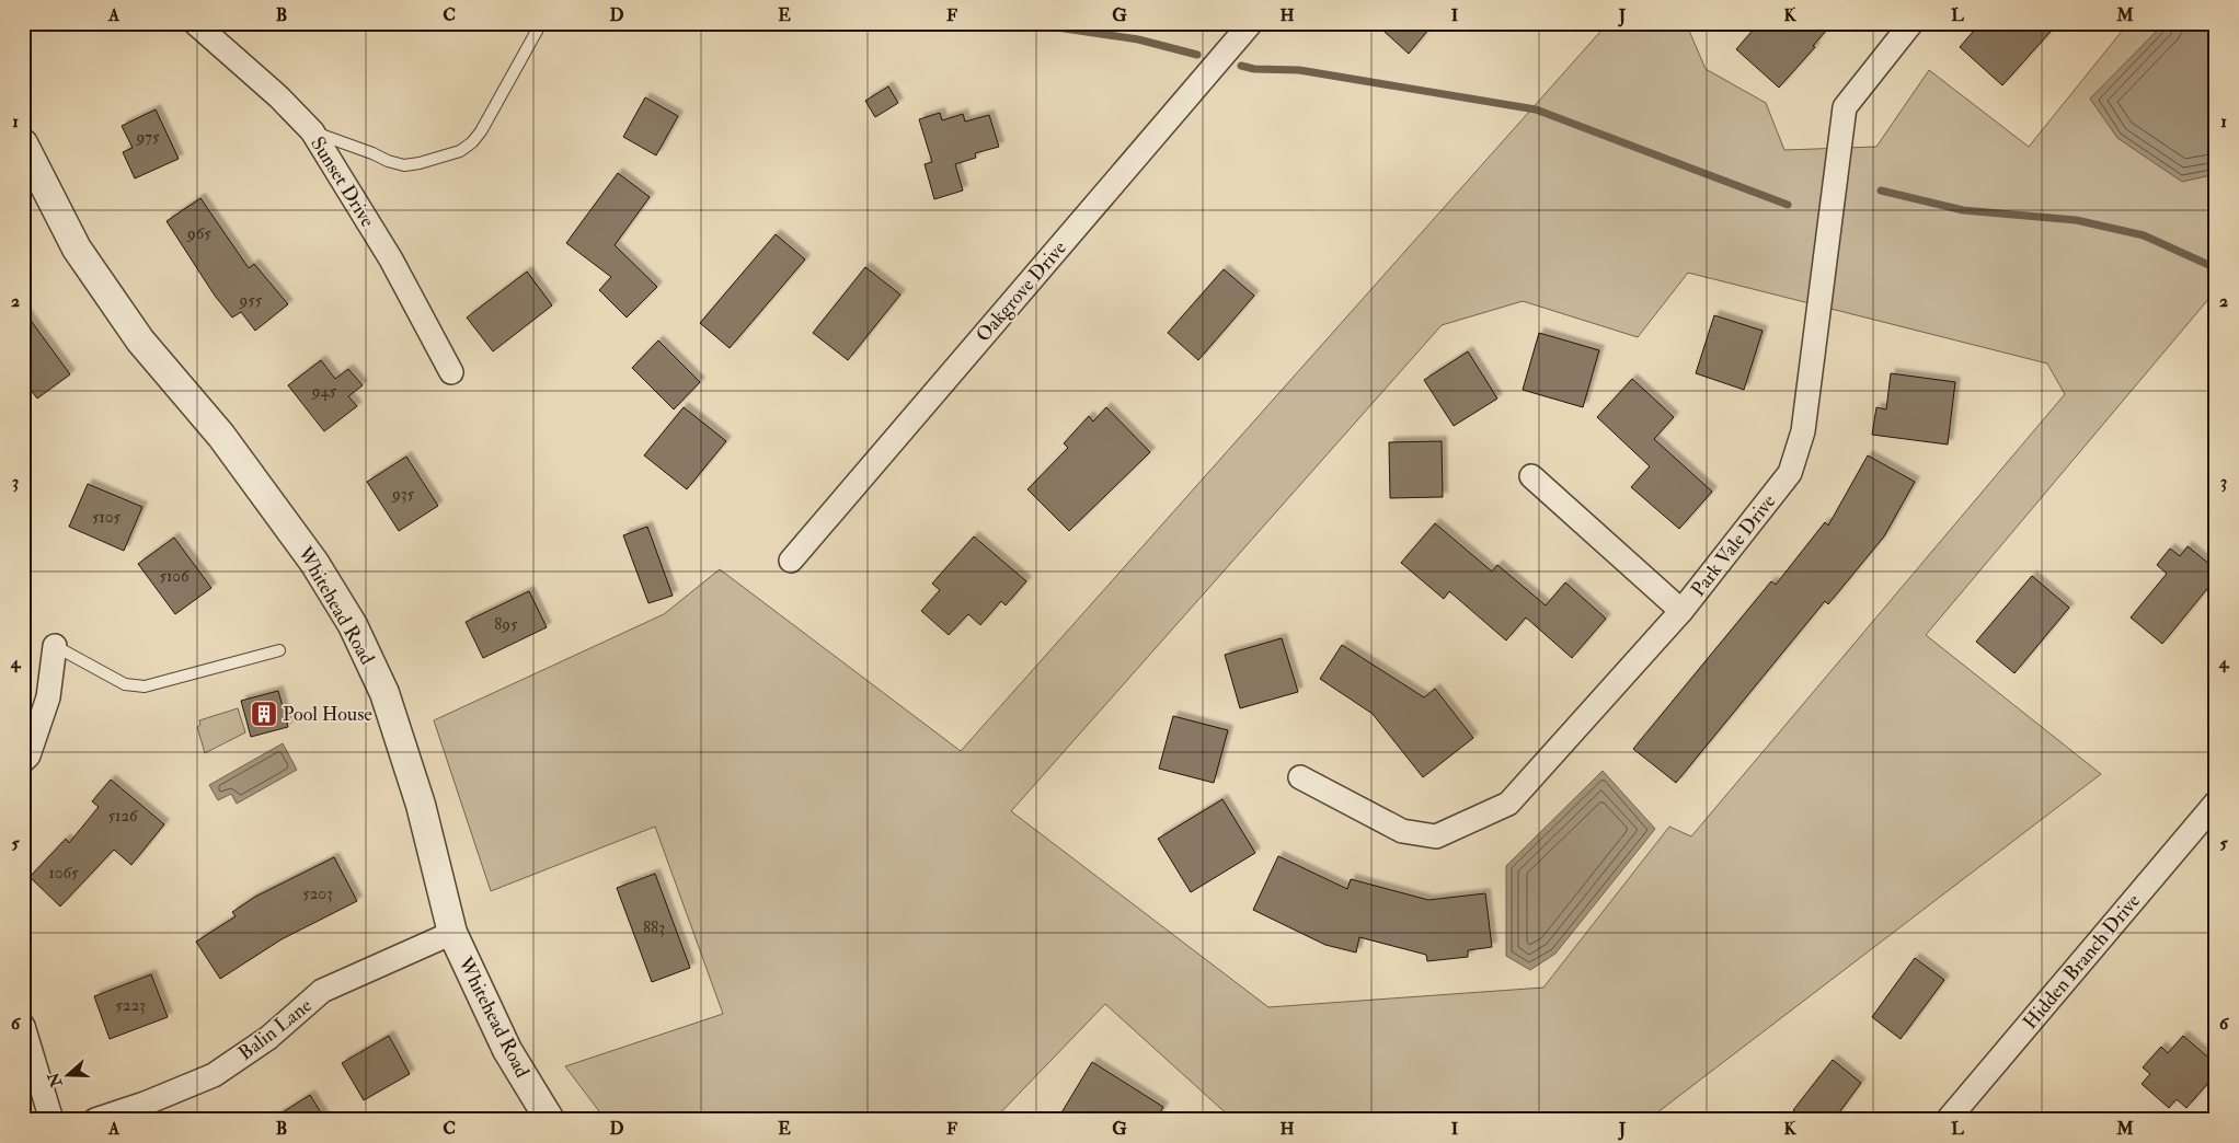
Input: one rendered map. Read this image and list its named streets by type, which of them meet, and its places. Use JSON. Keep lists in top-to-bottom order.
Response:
{
  "streets": {
    "street": [
      "Sunset Drive",
      "Oakgrove Drive",
      "Park Vale Drive",
      "Whitehead Road",
      "Hidden Branch Drive",
      "Balin Lane"
    ]
  },
  "crossings": [
    ["Whitehead Road", "Balin Lane"]
  ],
  "places": {
    "building": ["Pool House"]
  },
  "house_numbers": [
    "975",
    "965",
    "955",
    "945",
    "935",
    "5105",
    "5106",
    "895",
    "5126",
    "1065",
    "5203",
    "883",
    "5223"
  ],
  "north": "left",
  "grid": {
    "columns": [
      "A",
      "B",
      "C",
      "D",
      "E",
      "F",
      "G",
      "H",
      "I",
      "J",
      "K",
      "L",
      "M"
    ],
    "rows": [
      "1",
      "2",
      "3",
      "4",
      "5",
      "6"
    ]
  }
}
